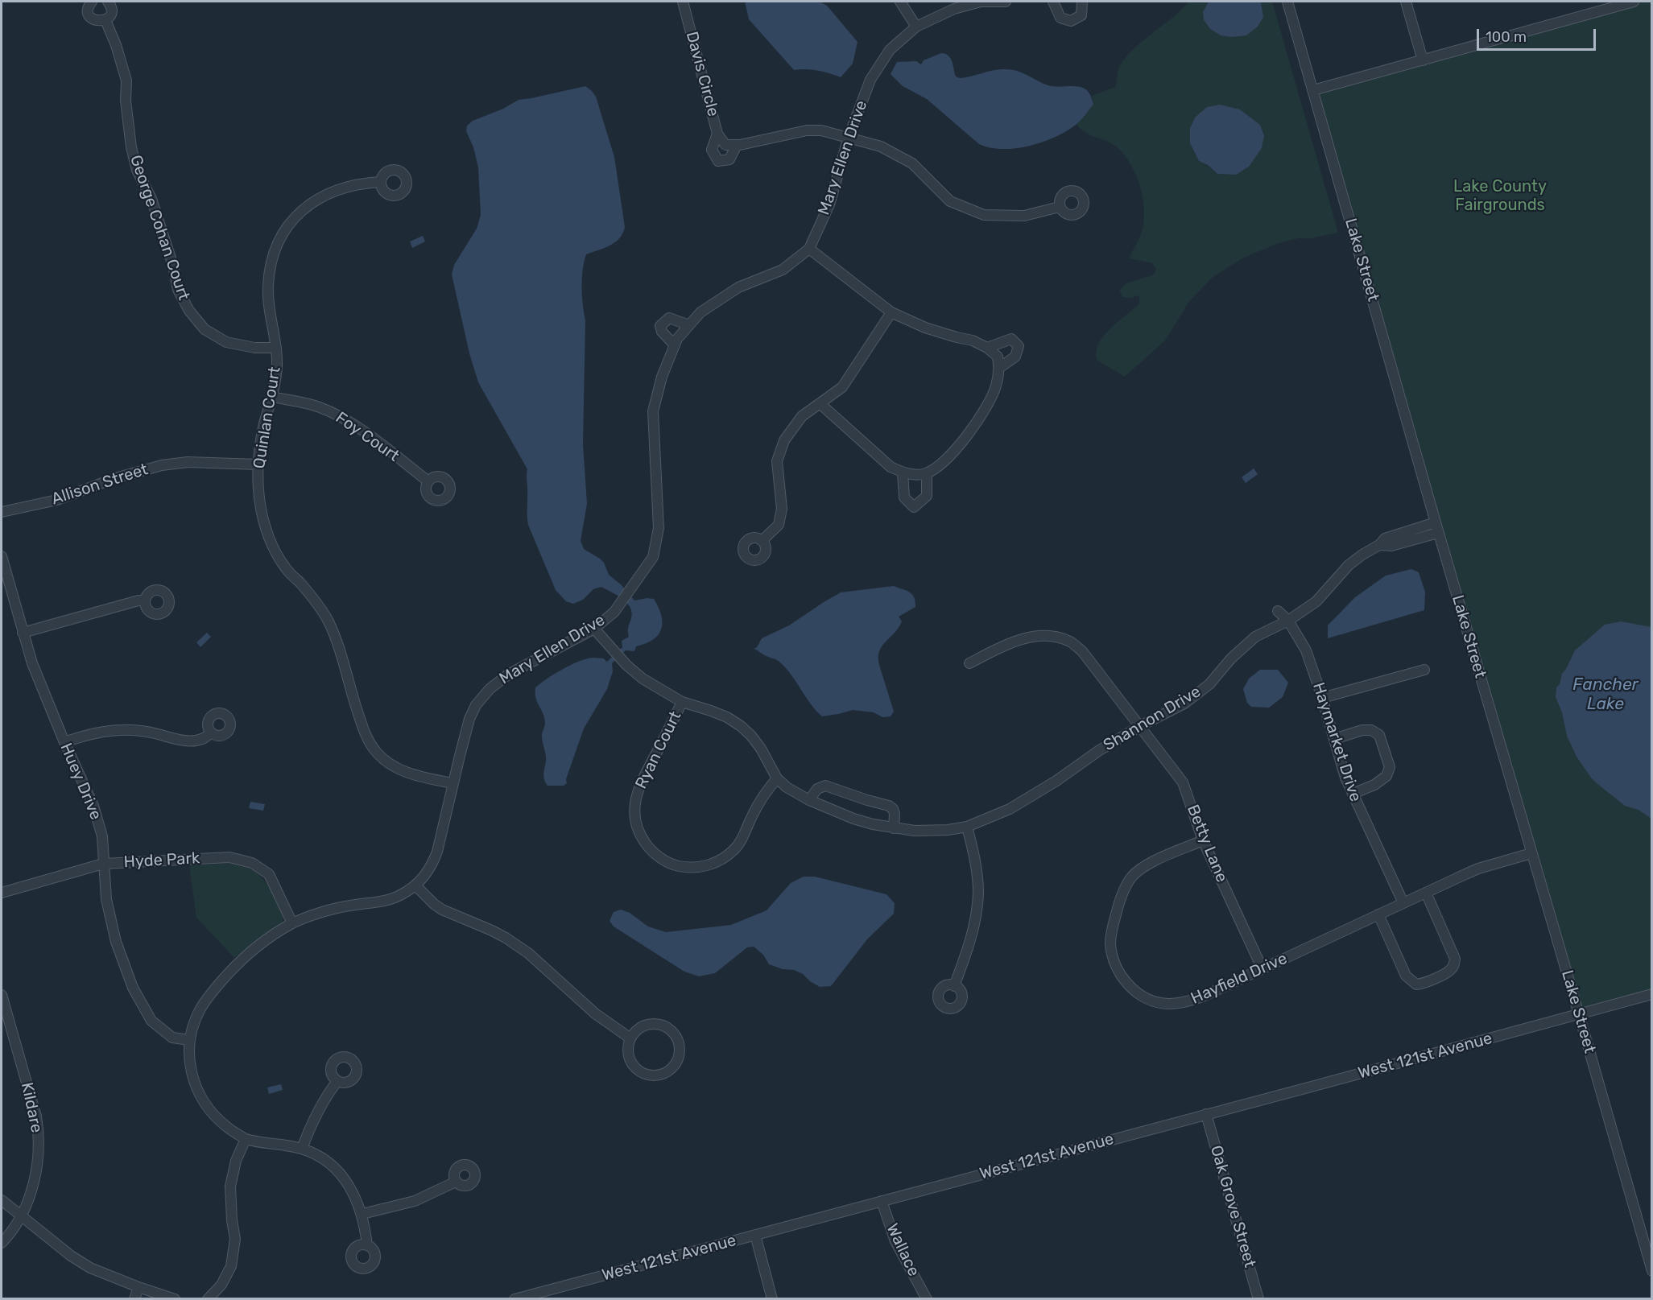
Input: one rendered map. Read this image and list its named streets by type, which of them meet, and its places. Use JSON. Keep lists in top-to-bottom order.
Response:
{
  "streets": {
    "street": [
      "Davis Circle",
      "Mary Ellen Drive",
      "George Cohan Court",
      "Lake Street",
      "Quinlan Court",
      "Foy Court",
      "Allison Street",
      "Shannon Drive",
      "Haymarket Drive",
      "Ryan Court",
      "Huey Drive",
      "Betty Lane",
      "Hyde Park",
      "Hayfield Drive",
      "West 121st Avenue",
      "Kildare",
      "Oak Grove Street",
      "Wallace"
    ]
  },
  "crossings": [
    ["Mary Ellen Drive", "Quinlan Court"],
    ["Mary Ellen Drive", "Shannon Drive"],
    ["Mary Ellen Drive", "Huey Drive"],
    ["Mary Ellen Drive", "Hyde Park"],
    ["George Cohan Court", "Quinlan Court"],
    ["Lake Street", "Shannon Drive"],
    ["Lake Street", "Hayfield Drive"],
    ["Lake Street", "West 121st Avenue"],
    ["Quinlan Court", "Foy Court"],
    ["Quinlan Court", "Allison Street"],
    ["Shannon Drive", "Haymarket Drive"],
    ["Shannon Drive", "Ryan Court"],
    ["Shannon Drive", "Betty Lane"],
    ["Haymarket Drive", "Hayfield Drive"],
    ["Huey Drive", "Hyde Park"],
    ["Betty Lane", "Hayfield Drive"],
    ["West 121st Avenue", "Oak Grove Street"],
    ["West 121st Avenue", "Wallace"]
  ],
  "water": ["Fancher Lake"],
  "parks": ["Lake County Fairgrounds"],
  "scale_bar": "100 m"
}
